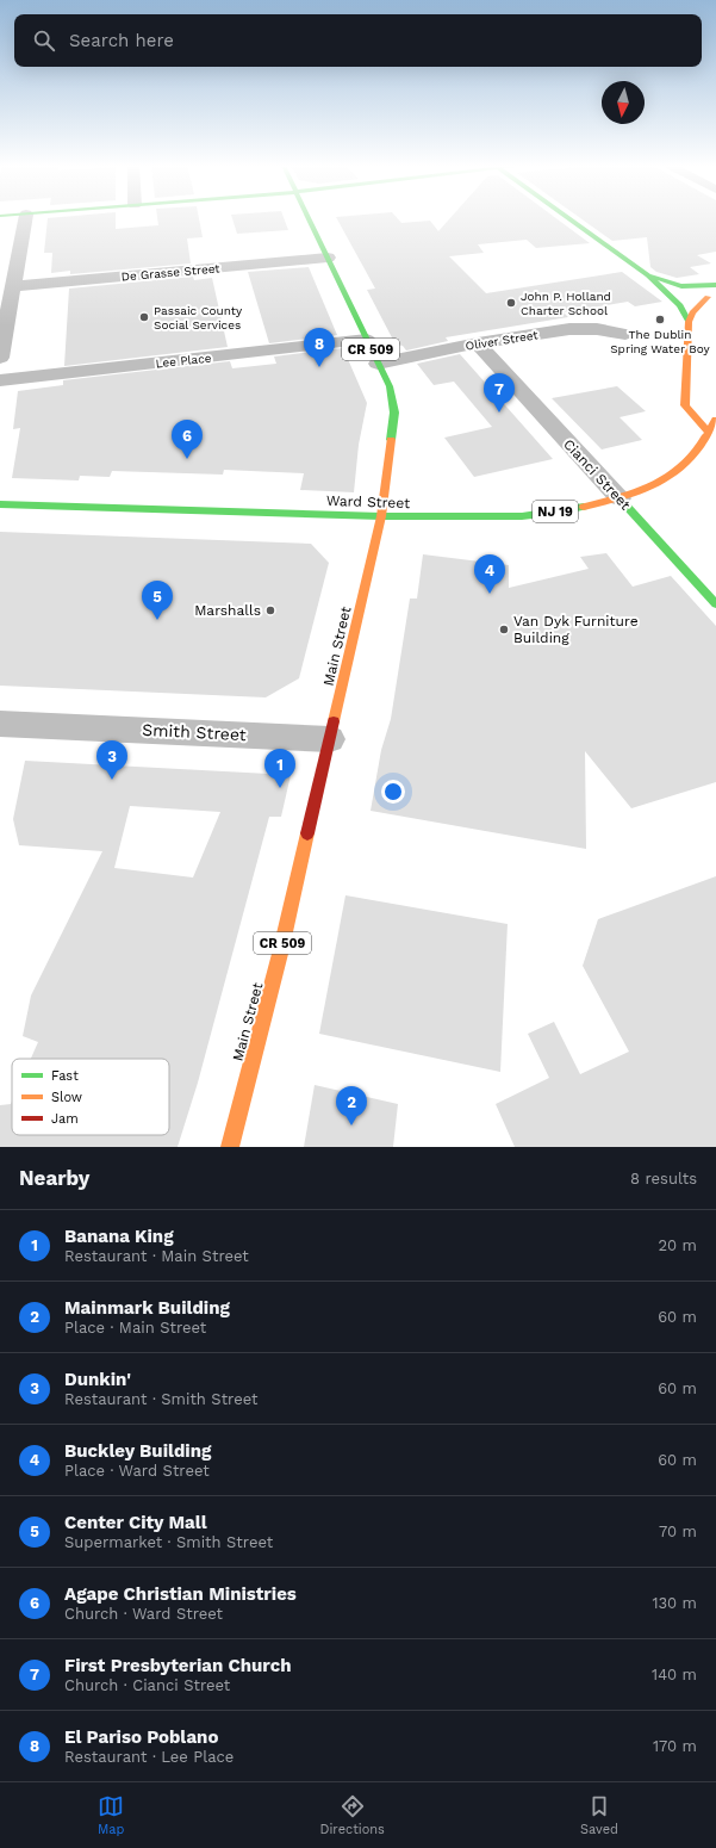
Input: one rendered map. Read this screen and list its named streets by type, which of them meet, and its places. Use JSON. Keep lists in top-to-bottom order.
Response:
{
  "streets": {
    "main road": [
      "CR 509",
      "Cianci Street",
      "Ward Street",
      "NJ 19",
      "Main Street"
    ],
    "street": [
      "De Grasse Street",
      "Oliver Street",
      "Lee Place",
      "Smith Street"
    ]
  },
  "crossings": [
    ["De Grasse Street", "Main Street"],
    ["Oliver Street", "Cianci Street"],
    ["Oliver Street", "Main Street"],
    ["Lee Place", "Main Street"],
    ["Cianci Street", "Ward Street"],
    ["Ward Street", "NJ 19"],
    ["Ward Street", "Main Street"],
    ["Main Street", "Smith Street"]
  ],
  "places": [
    "John P. Holland Charter School",
    "Passaic County Social Services",
    "The Dublin Spring Water Boy",
    "Marshalls",
    "Van Dyk Furniture Building"
  ],
  "legend": ["Fast", "Slow", "Jam"],
  "north": "bottom",
  "page": {
    "search": "Search here",
    "pins": [
      "8",
      "7",
      "6",
      "4",
      "5",
      "3",
      "1",
      "2"
    ],
    "heading": ["Nearby", "8 results"],
    "list": [
      {
        "mark": "1",
        "name": "Banana King",
        "note": "Restaurant · Main Street",
        "value": "20 m"
      },
      {
        "mark": "2",
        "name": "Mainmark Building",
        "note": "Place · Main Street",
        "value": "60 m"
      },
      {
        "mark": "3",
        "name": "Dunkin'",
        "note": "Restaurant · Smith Street",
        "value": "60 m"
      },
      {
        "mark": "4",
        "name": "Buckley Building",
        "note": "Place · Ward Street",
        "value": "60 m"
      },
      {
        "mark": "5",
        "name": "Center City Mall",
        "note": "Supermarket · Smith Street",
        "value": "70 m"
      },
      {
        "mark": "6",
        "name": "Agape Christian Ministries",
        "note": "Church · Ward Street",
        "value": "130 m"
      },
      {
        "mark": "7",
        "name": "First Presbyterian Church",
        "note": "Church · Cianci Street",
        "value": "140 m"
      },
      {
        "mark": "8",
        "name": "El Pariso Poblano",
        "note": "Restaurant · Lee Place",
        "value": "170 m"
      }
    ],
    "nav": ["Map", "Directions", "Saved"]
  }
}
